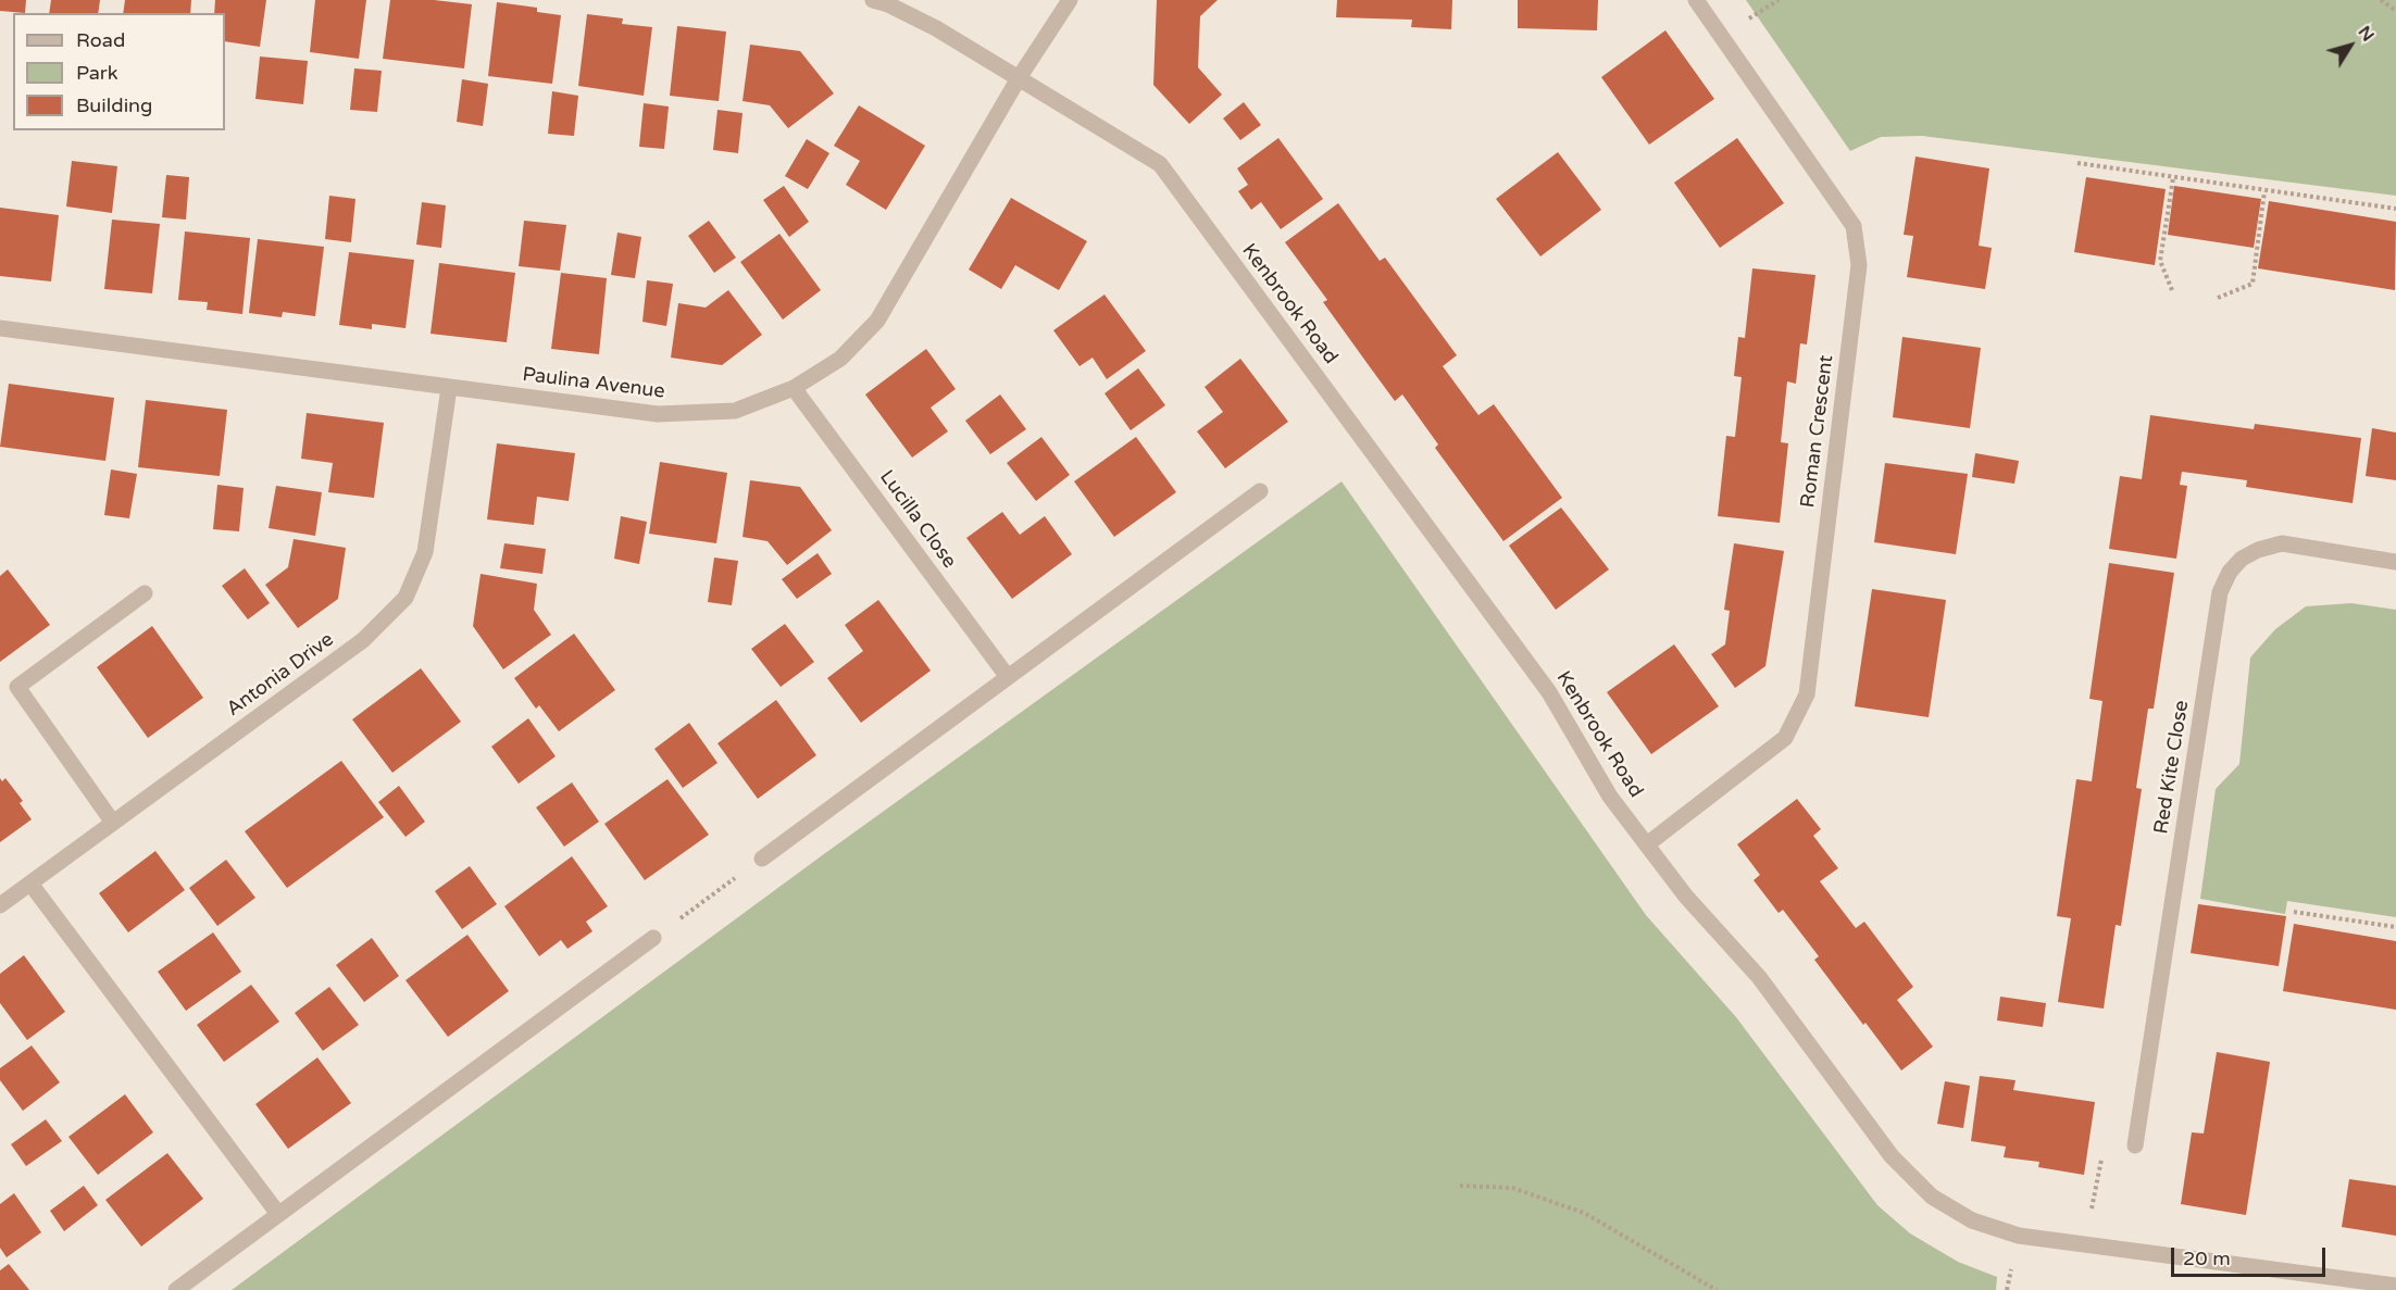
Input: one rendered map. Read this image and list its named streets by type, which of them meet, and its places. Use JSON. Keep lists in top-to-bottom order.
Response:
{
  "streets": {
    "street": [
      "Kenbrook Road",
      "Paulina Avenue",
      "Roman Crescent",
      "Lucilla Close",
      "Antonia Drive",
      "Red Kite Close"
    ]
  },
  "crossings": [
    ["Kenbrook Road", "Paulina Avenue"],
    ["Kenbrook Road", "Roman Crescent"],
    ["Paulina Avenue", "Lucilla Close"],
    ["Paulina Avenue", "Antonia Drive"]
  ],
  "legend": ["Road", "Park", "Building"],
  "scale_bar": "20 m",
  "north": "top right"
}
